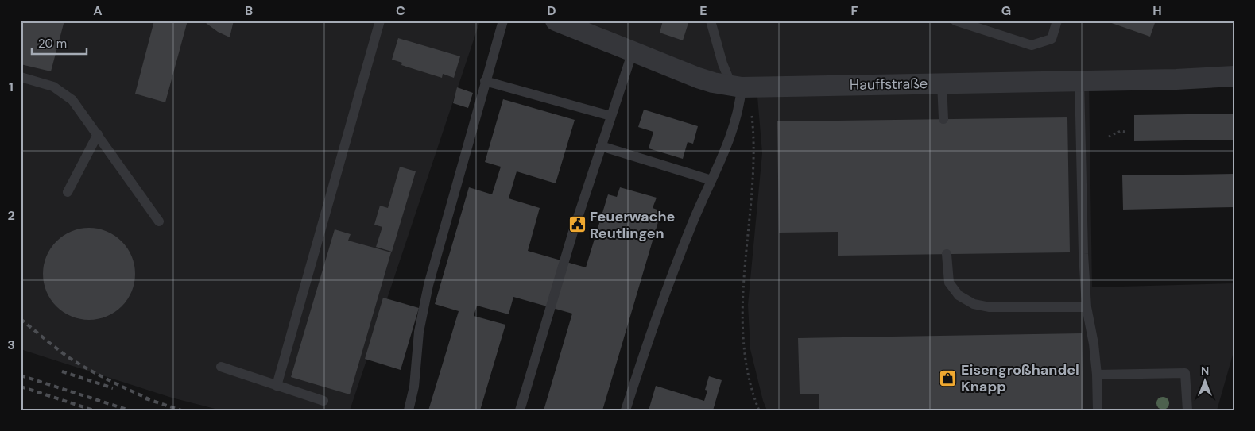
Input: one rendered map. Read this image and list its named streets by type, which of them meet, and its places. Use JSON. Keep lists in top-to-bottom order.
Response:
{
  "streets": {
    "street": ["Hauffstraße"]
  },
  "places": {
    "public building": ["Feuerwache Reutlingen"],
    "shop": ["Eisengroßhandel Knapp"]
  },
  "scale_bar": "20 m",
  "north": "top",
  "grid": {
    "columns": [
      "A",
      "B",
      "C",
      "D",
      "E",
      "F",
      "G",
      "H"
    ],
    "rows": ["1", "2", "3"]
  }
}
